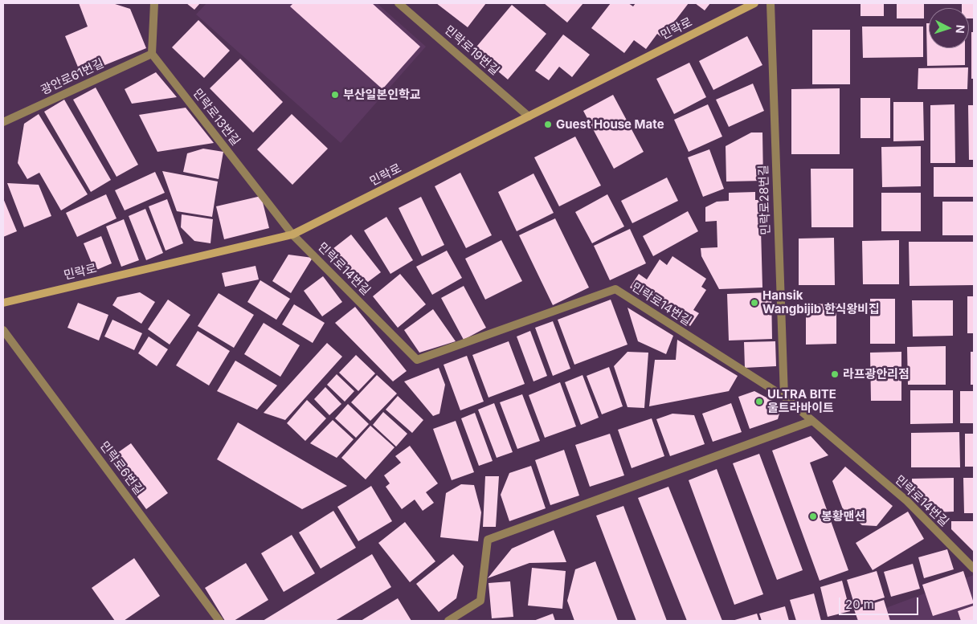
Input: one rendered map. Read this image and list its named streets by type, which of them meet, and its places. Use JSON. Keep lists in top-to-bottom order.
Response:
{
  "streets": {
    "street": [
      "민락로",
      "민락로19번길",
      "광안로61번길",
      "민락로13번길",
      "민락로28번길",
      "민락로14번길",
      "민락로6번길"
    ]
  },
  "crossings": [
    ["민락로", "민락로19번길"],
    ["민락로", "민락로13번길"],
    ["민락로", "민락로14번길"],
    ["광안로61번길", "민락로13번길"],
    ["민락로13번길", "민락로14번길"],
    ["민락로28번길", "민락로14번길"]
  ],
  "places": [
    "부산일본인학교",
    "Guest House Mate",
    "Hansik Wangbijib 한식왕비집",
    "라프광안리점",
    "ULTRA BITE 울트라바이트",
    "봉황맨션"
  ],
  "scale_bar": "20 m",
  "north": "right"
}
